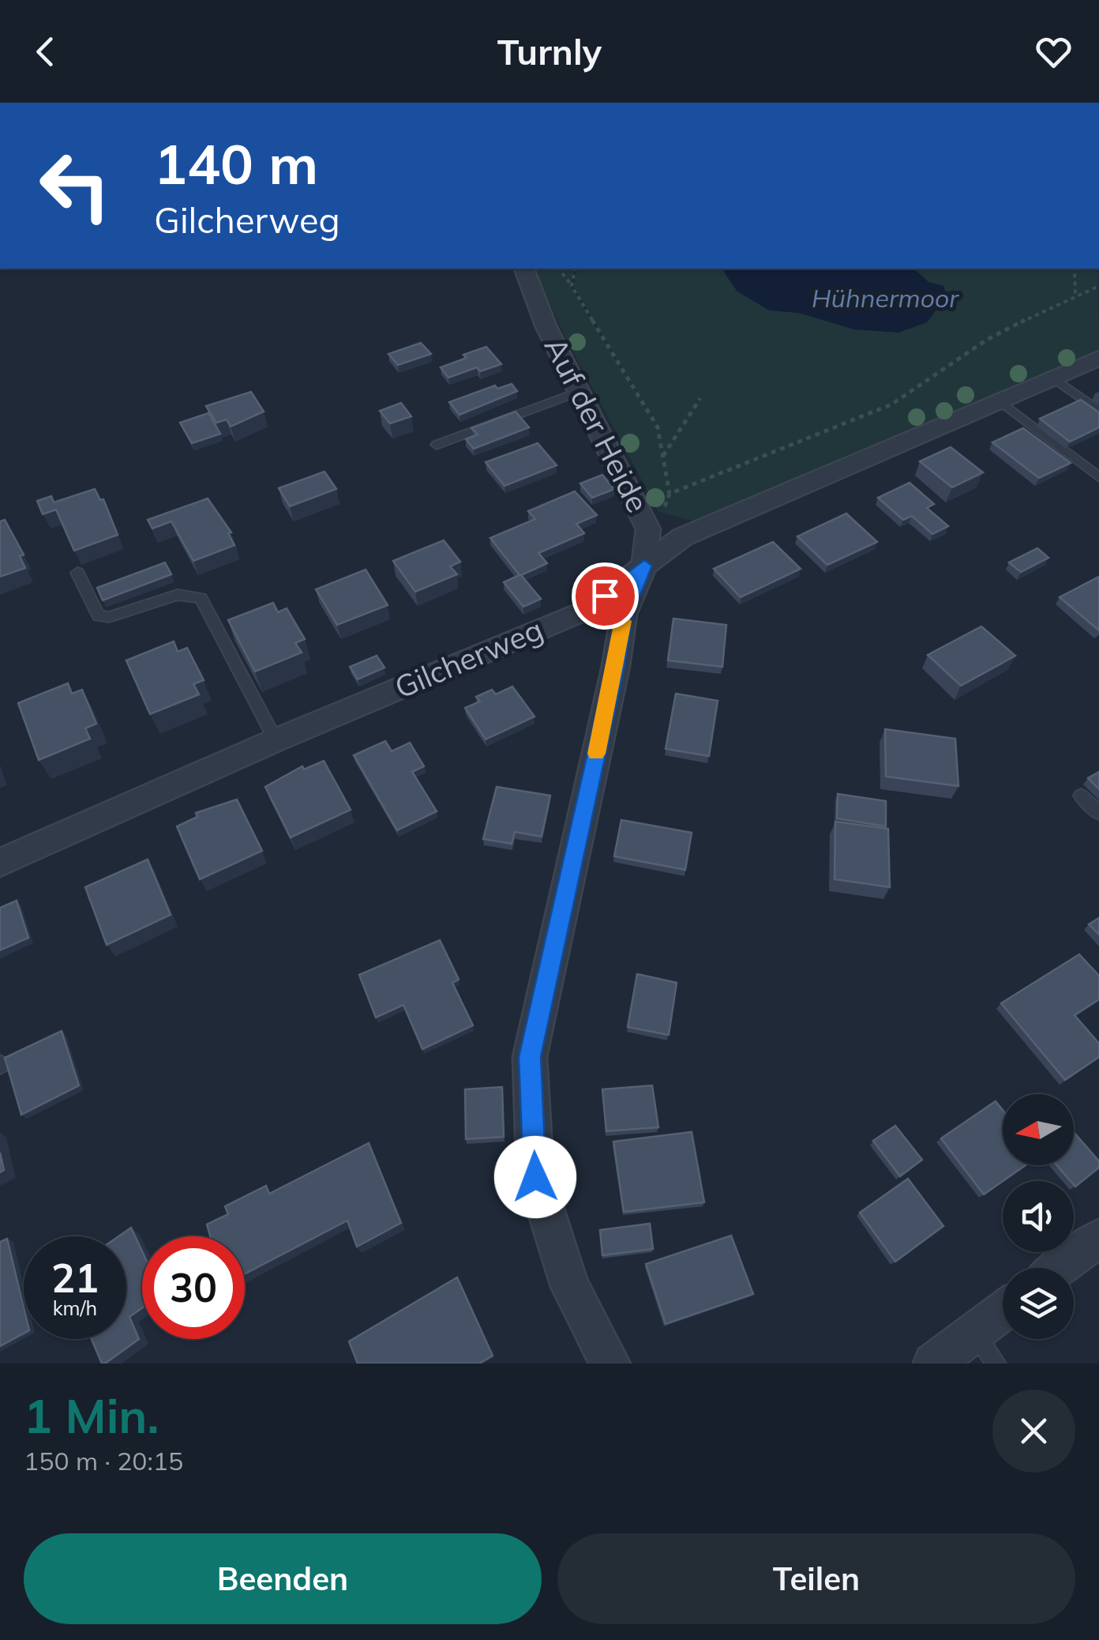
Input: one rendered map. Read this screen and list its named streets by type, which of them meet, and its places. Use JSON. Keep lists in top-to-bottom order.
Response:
{
  "streets": {
    "street": ["Auf der Heide", "Gilcherweg"]
  },
  "crossings": [
    ["Auf der Heide", "Gilcherweg"]
  ],
  "water": ["Hühnermoor"],
  "north": "left",
  "page": {
    "header": "Turnly",
    "turn": ["140 m", "Gilcherweg"],
    "speed": "21 km/h",
    "limit": "30",
    "heading": ["1 Min.", "150 m · 20:15"],
    "buttons": ["Beenden", "Teilen"]
  }
}
